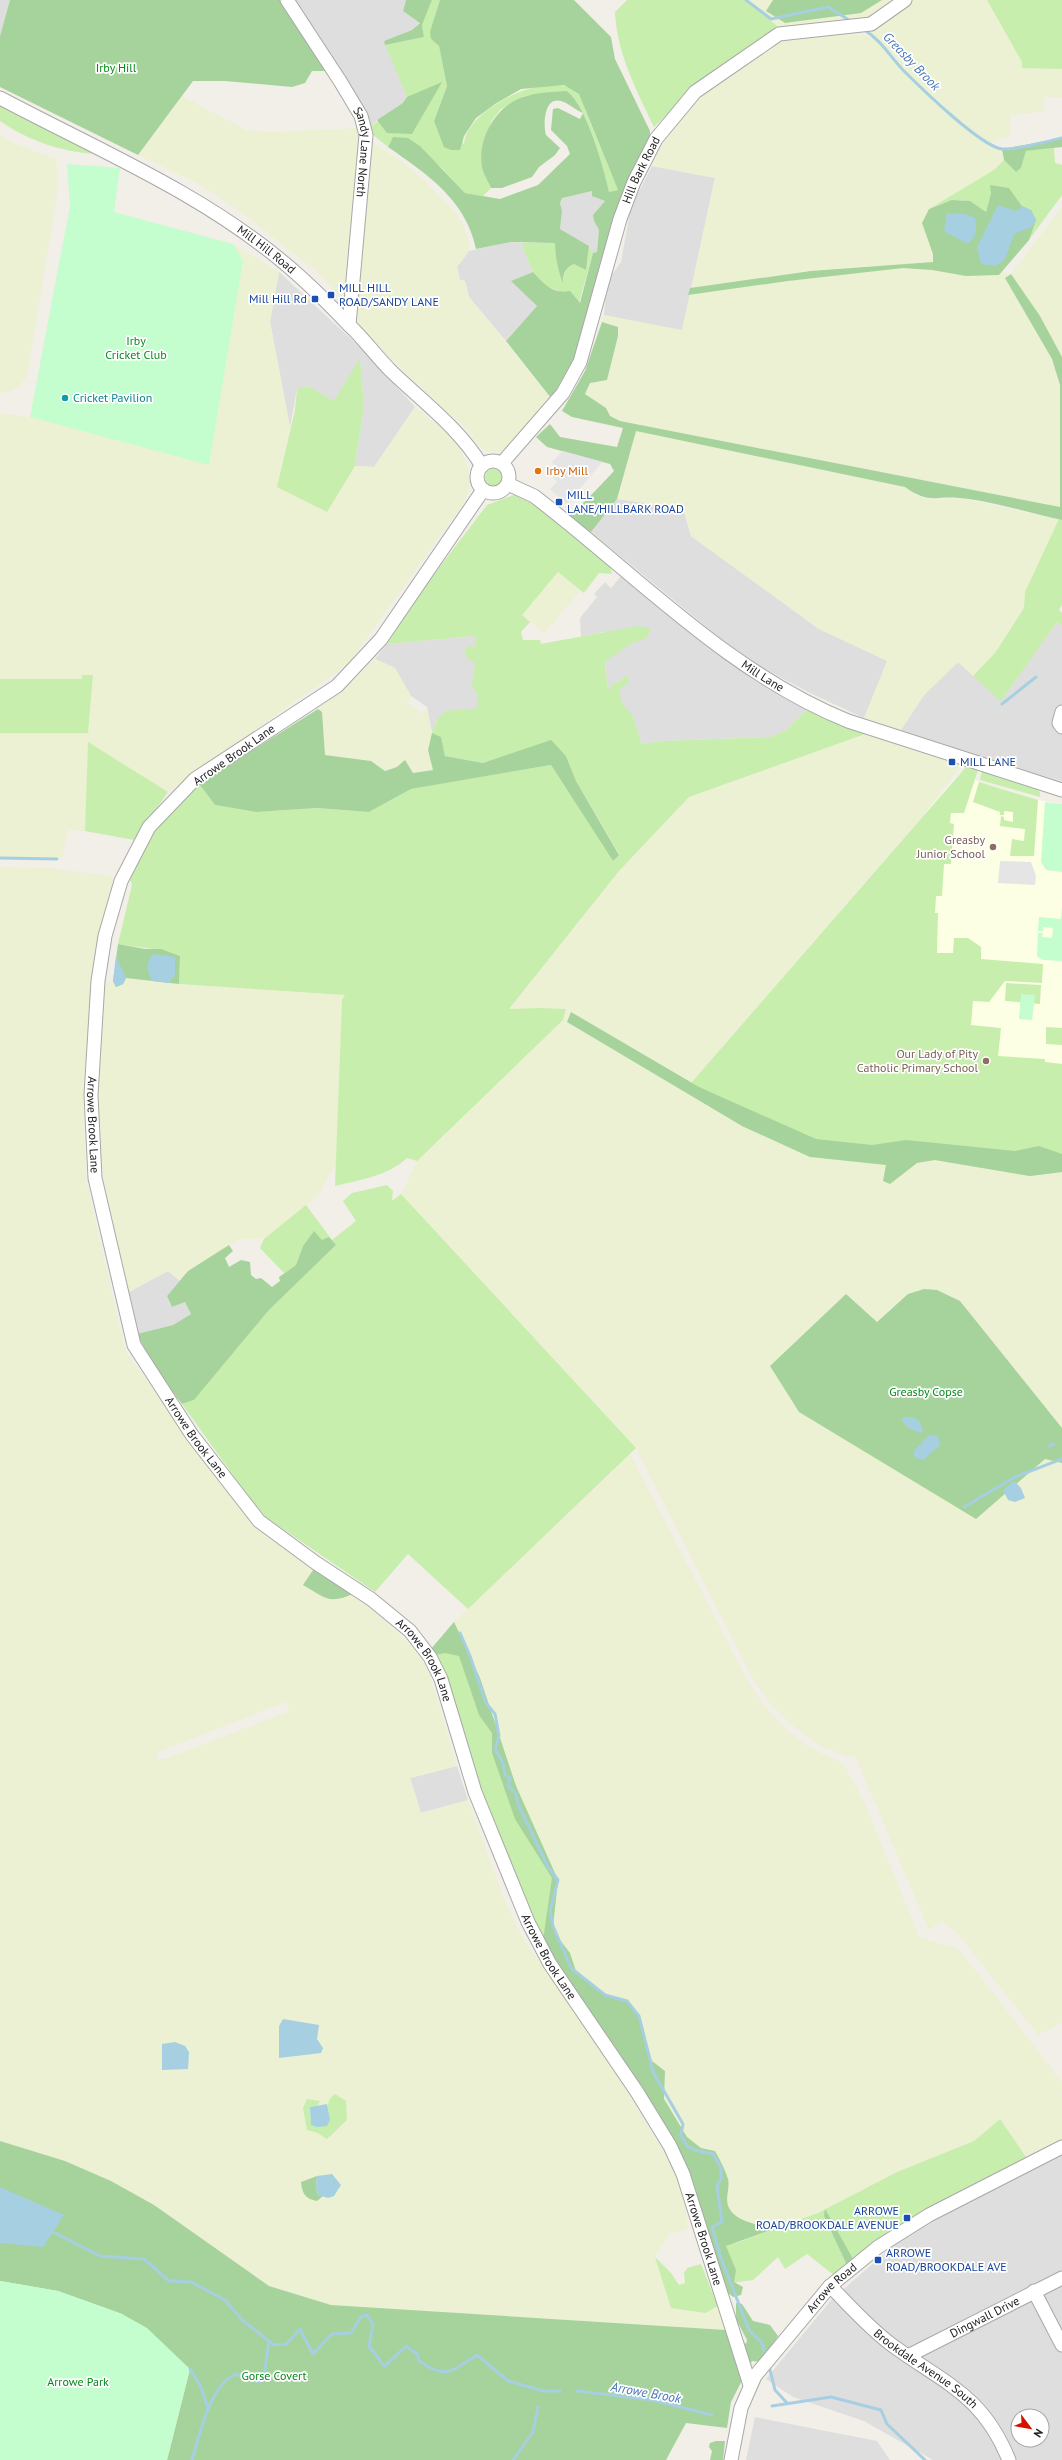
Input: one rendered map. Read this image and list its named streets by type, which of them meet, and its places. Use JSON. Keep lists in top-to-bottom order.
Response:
{
  "streets": {
    "street": [
      "Sandy Lane North",
      "Hill Bark Road",
      "Mill Hill Road",
      "Mill Lane",
      "Arrowe Brook Lane",
      "Arrowe Road",
      "Dingwall Drive",
      "Brookdale Avenue South"
    ]
  },
  "crossings": [
    ["Sandy Lane North", "Mill Hill Road"],
    ["Hill Bark Road", "Mill Hill Road"],
    ["Hill Bark Road", "Mill Lane"],
    ["Hill Bark Road", "Arrowe Brook Lane"],
    ["Mill Hill Road", "Mill Lane"],
    ["Mill Hill Road", "Arrowe Brook Lane"],
    ["Mill Lane", "Arrowe Brook Lane"],
    ["Arrowe Brook Lane", "Arrowe Road"],
    ["Arrowe Road", "Brookdale Avenue South"],
    ["Dingwall Drive", "Brookdale Avenue South"]
  ],
  "water": ["Greasby Brook", "Arrowe Brook"],
  "parks": [
    "Irby Hill",
    "Irby Cricket Club",
    "Greasby Copse",
    "Gorse Covert",
    "Arrowe Park"
  ],
  "places": {
    "transit": [
      "MILL HILL ROAD/SANDY LANE",
      "Mill Hill Rd",
      "MILL LANE/HILLBARK ROAD",
      "MILL LANE",
      "ARROWE ROAD/BROOKDALE AVENUE",
      "ARROWE ROAD/BROOKDALE AVE"
    ],
    "other": [
      "Cricket Pavilion",
      "Irby Mill",
      "Greasby Junior School",
      "Our Lady of Pity Catholic Primary School"
    ]
  },
  "north": "bottom right"
}
